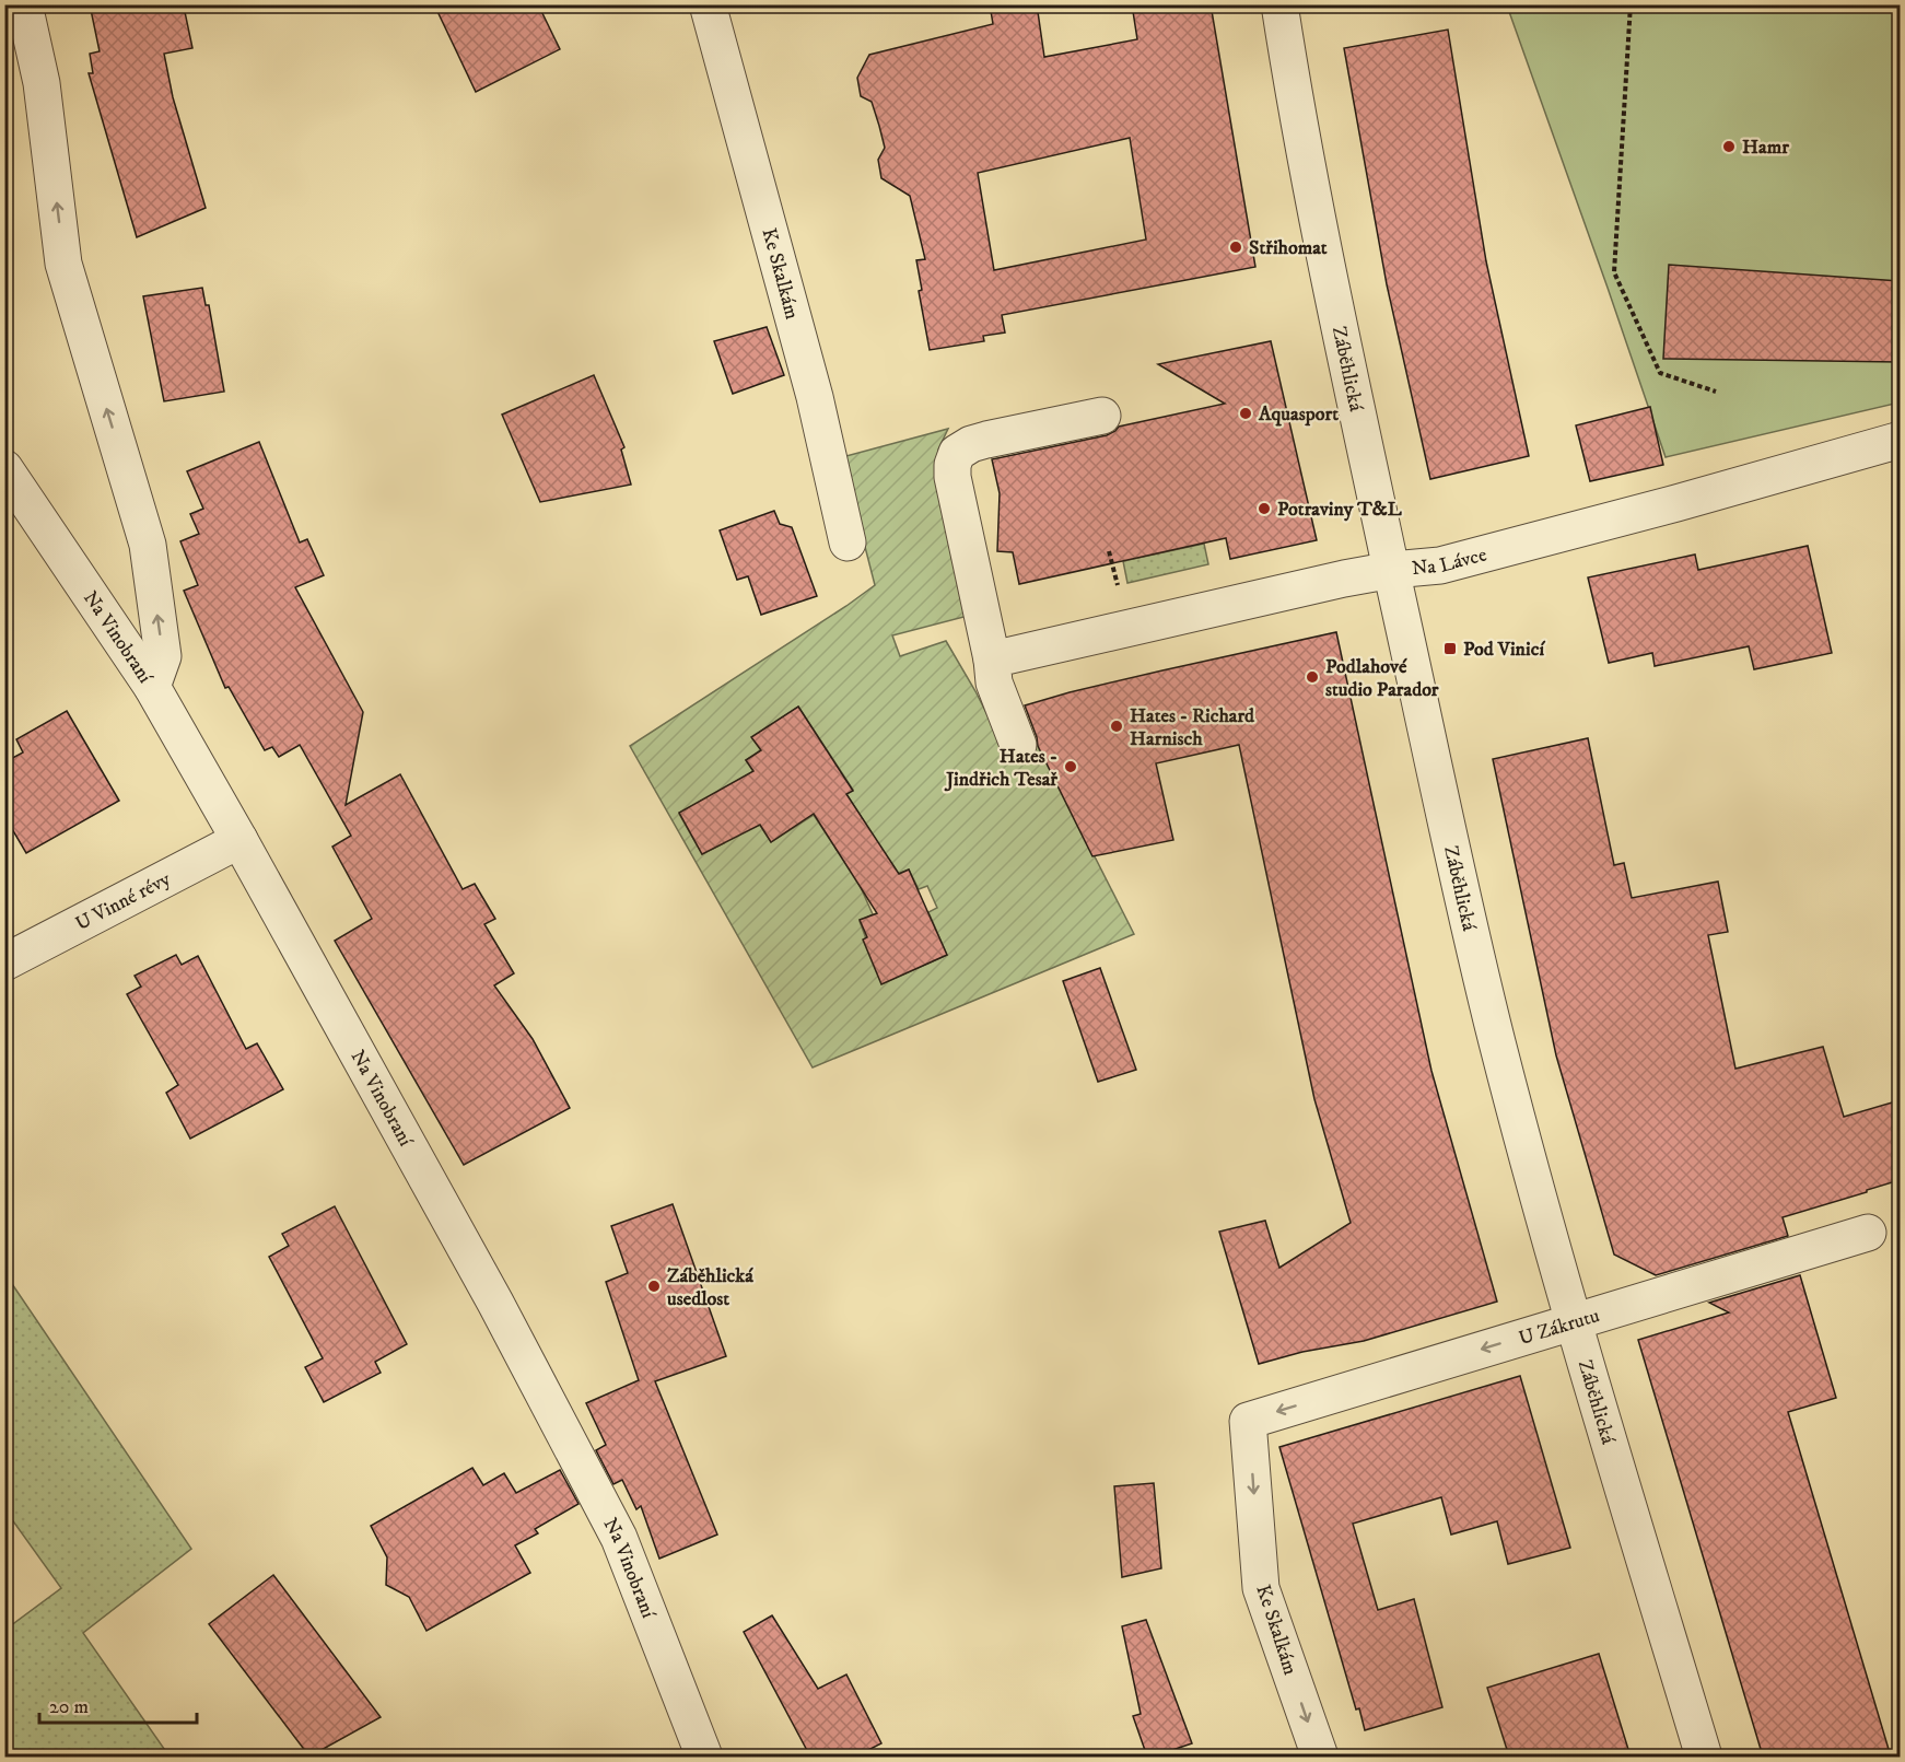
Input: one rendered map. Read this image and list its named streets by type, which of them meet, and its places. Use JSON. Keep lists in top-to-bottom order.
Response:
{
  "streets": {
    "street": [
      "Ke Skalkám",
      "Záběhlická",
      "Na Lávce",
      "Na Vinobraní",
      "U Vinné révy",
      "U Zákrutu"
    ]
  },
  "crossings": [
    ["Ke Skalkám", "U Zákrutu"],
    ["Záběhlická", "Na Lávce"],
    ["Záběhlická", "U Zákrutu"],
    ["Na Vinobraní", "U Vinné révy"]
  ],
  "one_way": ["Ke Skalkám", "U Zákrutu"],
  "places": {
    "other": [
      "Hamr",
      "Střihomat",
      "Aquasport",
      "Potraviny T&L",
      "Podlahové studio Parador",
      "Hates - Richard Harnisch",
      "Hates - Jindřich Tesař",
      "Záběhlická usedlost"
    ],
    "transit": ["Pod Vinicí"]
  },
  "scale_bar": "20 m"
}
